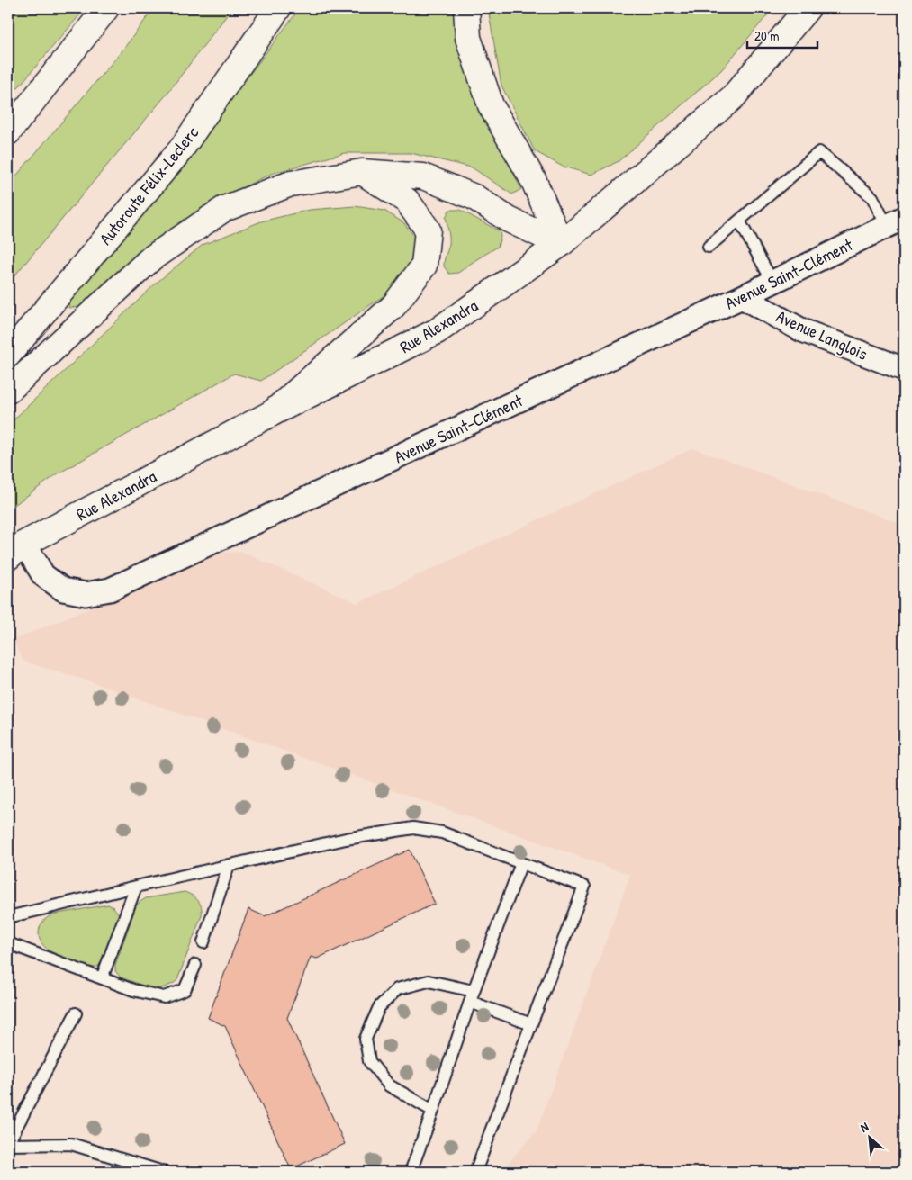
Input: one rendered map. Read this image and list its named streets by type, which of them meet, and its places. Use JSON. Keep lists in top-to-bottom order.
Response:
{
  "streets": {
    "main road": ["Autoroute Félix-Leclerc", "Rue Alexandra"],
    "street": ["Avenue Saint-Clément", "Avenue Langlois"]
  },
  "crossings": [
    ["Avenue Saint-Clément", "Rue Alexandra"],
    ["Avenue Saint-Clément", "Avenue Langlois"]
  ],
  "scale_bar": "20 m",
  "north": "top left"
}
